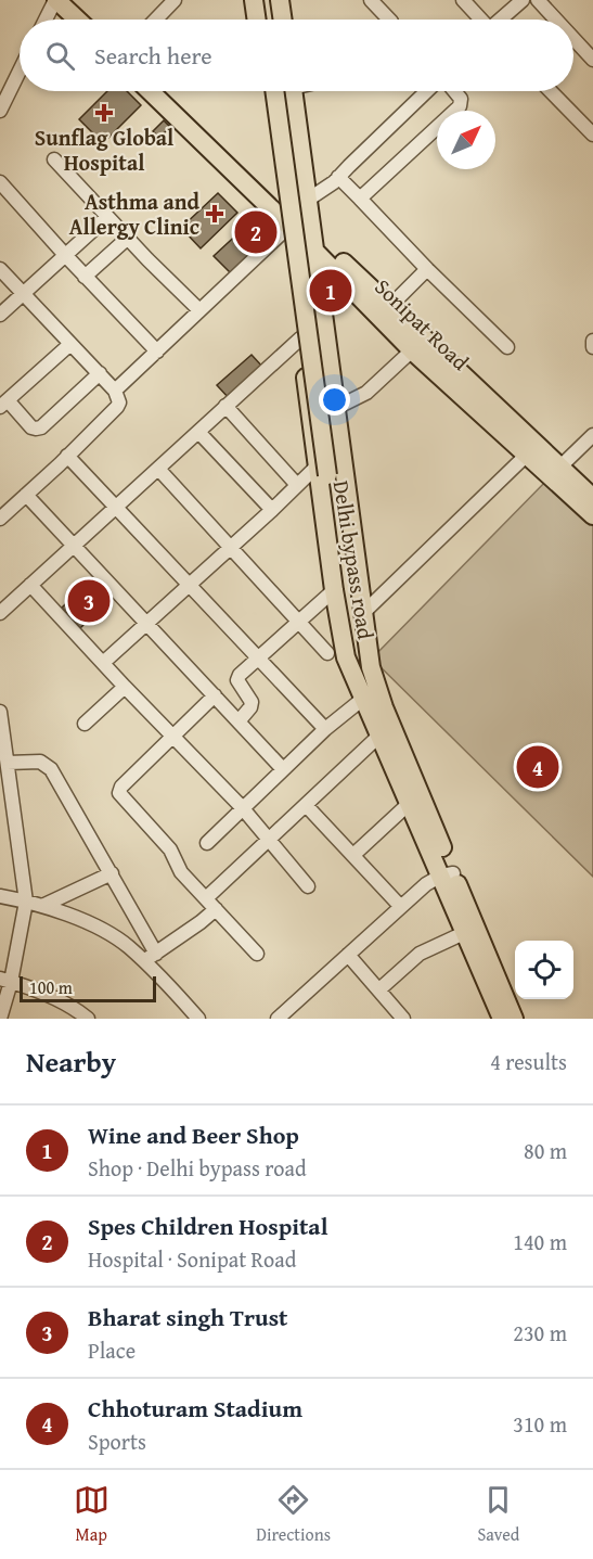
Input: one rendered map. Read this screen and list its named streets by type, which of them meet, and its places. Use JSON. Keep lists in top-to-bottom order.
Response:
{
  "streets": {
    "main road": ["Sonipat Road", "Delhi bypass road"]
  },
  "crossings": [
    ["Sonipat Road", "Delhi bypass road"]
  ],
  "places": {
    "health": ["Sunflag Global Hospital", "Asthma and Allergy Clinic"]
  },
  "scale_bar": "100 m",
  "north": "top right",
  "page": {
    "search": "Search here",
    "pins": [
      "2",
      "1",
      "3",
      "4"
    ],
    "scale": "100 m",
    "heading": ["Nearby", "4 results"],
    "list": [
      {
        "mark": "1",
        "name": "Wine and Beer Shop",
        "note": "Shop · Delhi bypass road",
        "value": "80 m"
      },
      {
        "mark": "2",
        "name": "Spes Children Hospital",
        "note": "Hospital · Sonipat Road",
        "value": "140 m"
      },
      {
        "mark": "3",
        "name": "Bharat singh Trust",
        "note": "Place",
        "value": "230 m"
      },
      {
        "mark": "4",
        "name": "Chhoturam Stadium",
        "note": "Sports",
        "value": "310 m"
      }
    ],
    "nav": ["Map", "Directions", "Saved"]
  }
}
